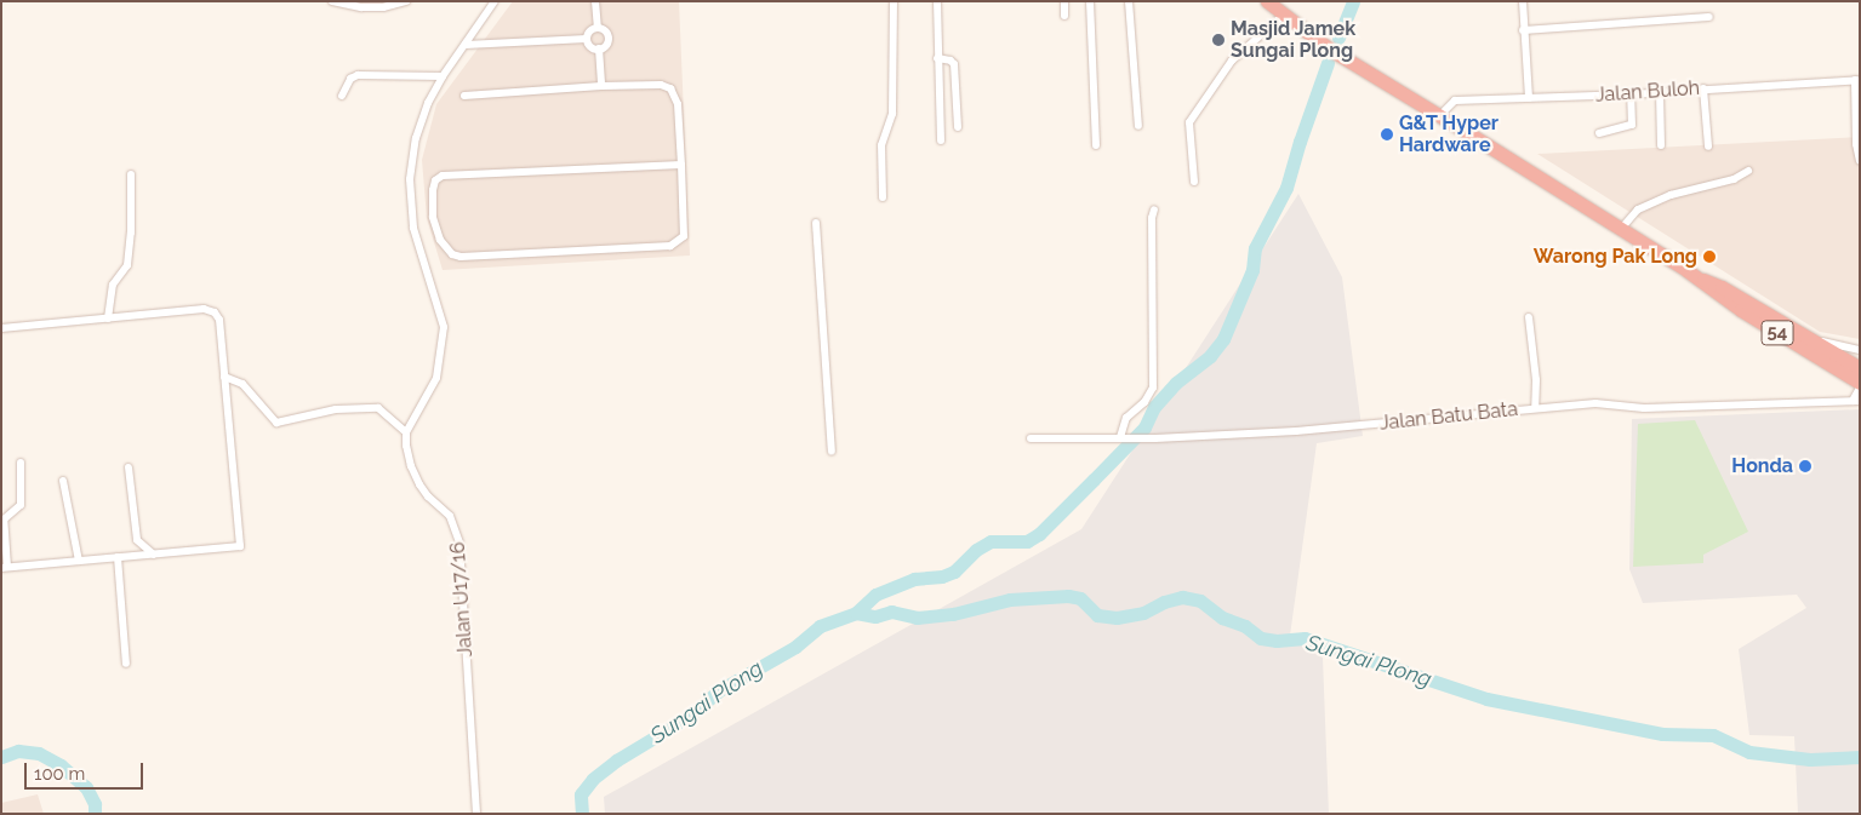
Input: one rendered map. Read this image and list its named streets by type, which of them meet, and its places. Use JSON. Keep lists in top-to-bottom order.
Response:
{
  "streets": {
    "highway": ["54"],
    "street": ["Jalan Buloh", "Jalan Batu Bata", "Jalan U17/16"]
  },
  "crossings": [
    ["Jalan Buloh", "54"]
  ],
  "water": ["Sungai Plong"],
  "places": [
    "Masjid Jamek Sungai Plong",
    "G&T Hyper Hardware",
    "Warong Pak Long",
    "Honda"
  ],
  "scale_bar": "100 m"
}
